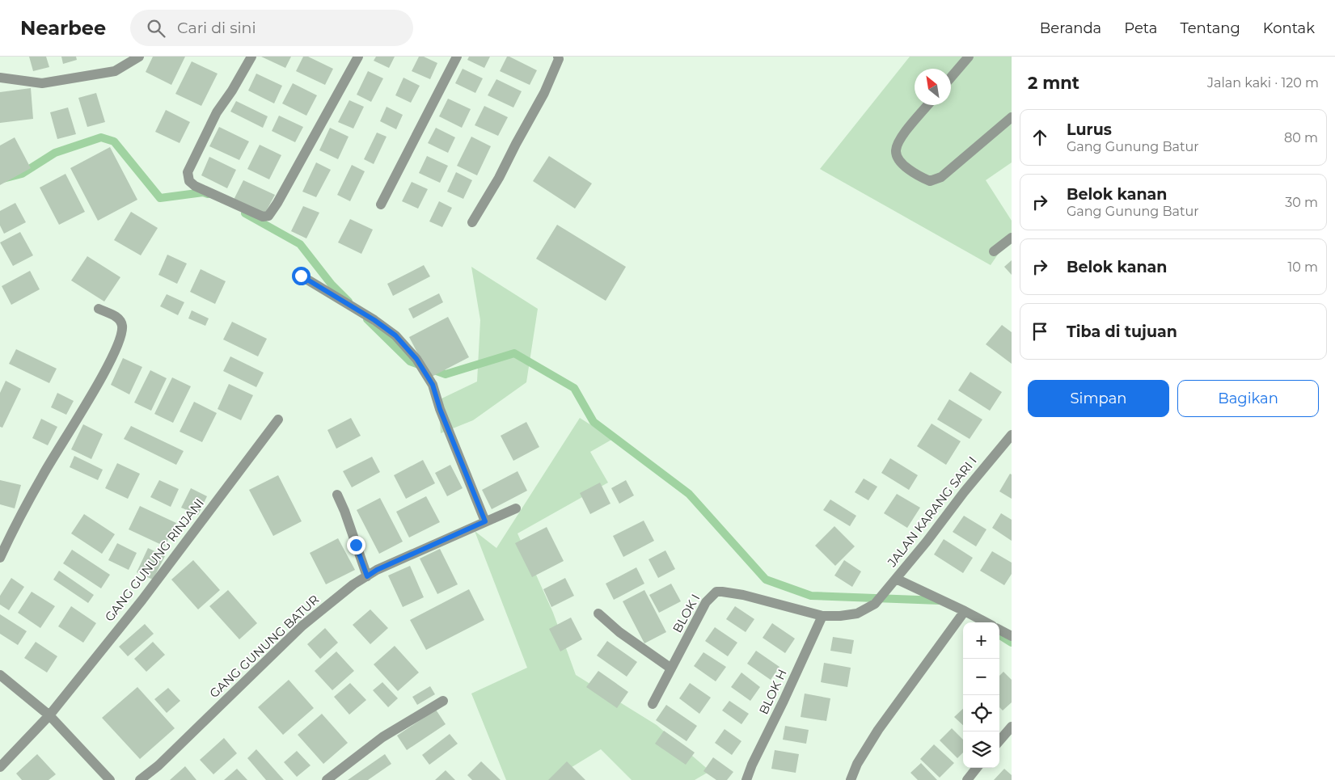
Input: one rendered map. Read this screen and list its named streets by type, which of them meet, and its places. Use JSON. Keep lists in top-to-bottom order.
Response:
{
  "streets": {
    "street": [
      "JALAN KARANG SARI I",
      "GANG GUNUNG RINJANI",
      "BLOK I",
      "GANG GUNUNG BATUR",
      "BLOK H"
    ]
  },
  "crossings": [
    ["BLOK I", "BLOK H"]
  ],
  "north": "top left",
  "page": {
    "header": "Nearbee",
    "search": "Cari di sini",
    "nav": [
      "Beranda",
      "Peta",
      "Tentang",
      "Kontak"
    ],
    "heading": ["2 mnt", "Jalan kaki · 120 m"],
    "list": [
      ["Lurus", "Gang Gunung Batur", "80 m"],
      ["Belok kanan", "Gang Gunung Batur", "30 m"],
      ["Belok kanan", "10 m"],
      "Tiba di tujuan"
    ],
    "buttons": ["Simpan", "Bagikan"],
    "map_buttons": ["+", "−"]
  }
}
